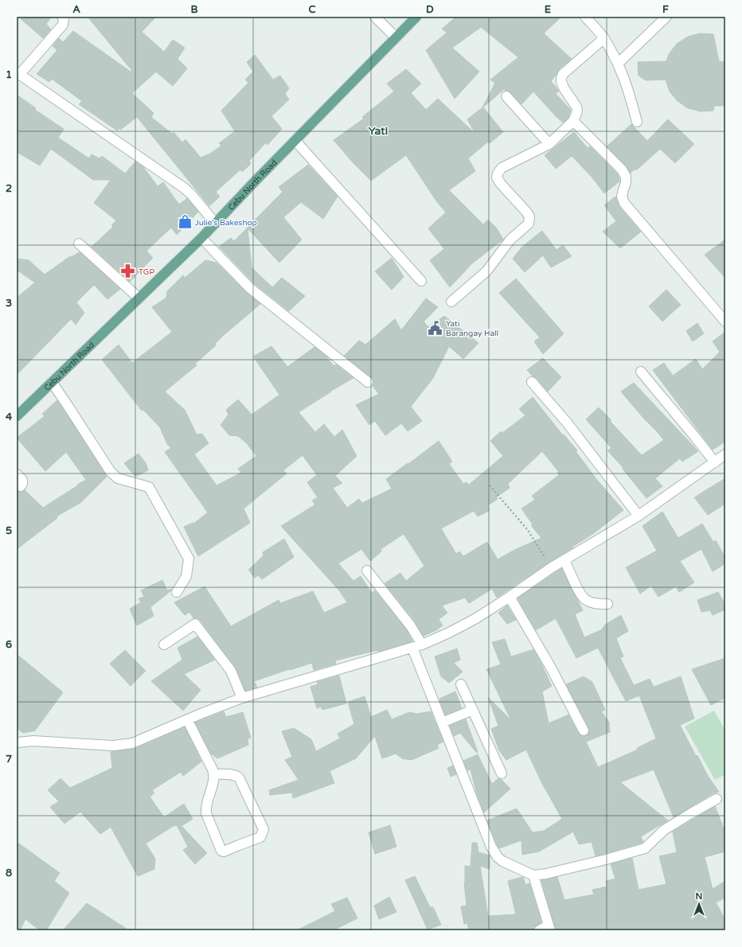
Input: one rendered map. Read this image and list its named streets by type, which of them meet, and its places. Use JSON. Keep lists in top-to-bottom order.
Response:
{
  "streets": {
    "main road": ["Cebu North Road"]
  },
  "districts": ["Yati"],
  "places": {
    "shop": ["Julie's Bakeshop"],
    "pharmacy": ["TGP"],
    "public building": ["Yati Barangay Hall"]
  },
  "north": "top",
  "grid": {
    "columns": [
      "A",
      "B",
      "C",
      "D",
      "E",
      "F"
    ],
    "rows": [
      "1",
      "2",
      "3",
      "4",
      "5",
      "6",
      "7",
      "8"
    ]
  }
}
